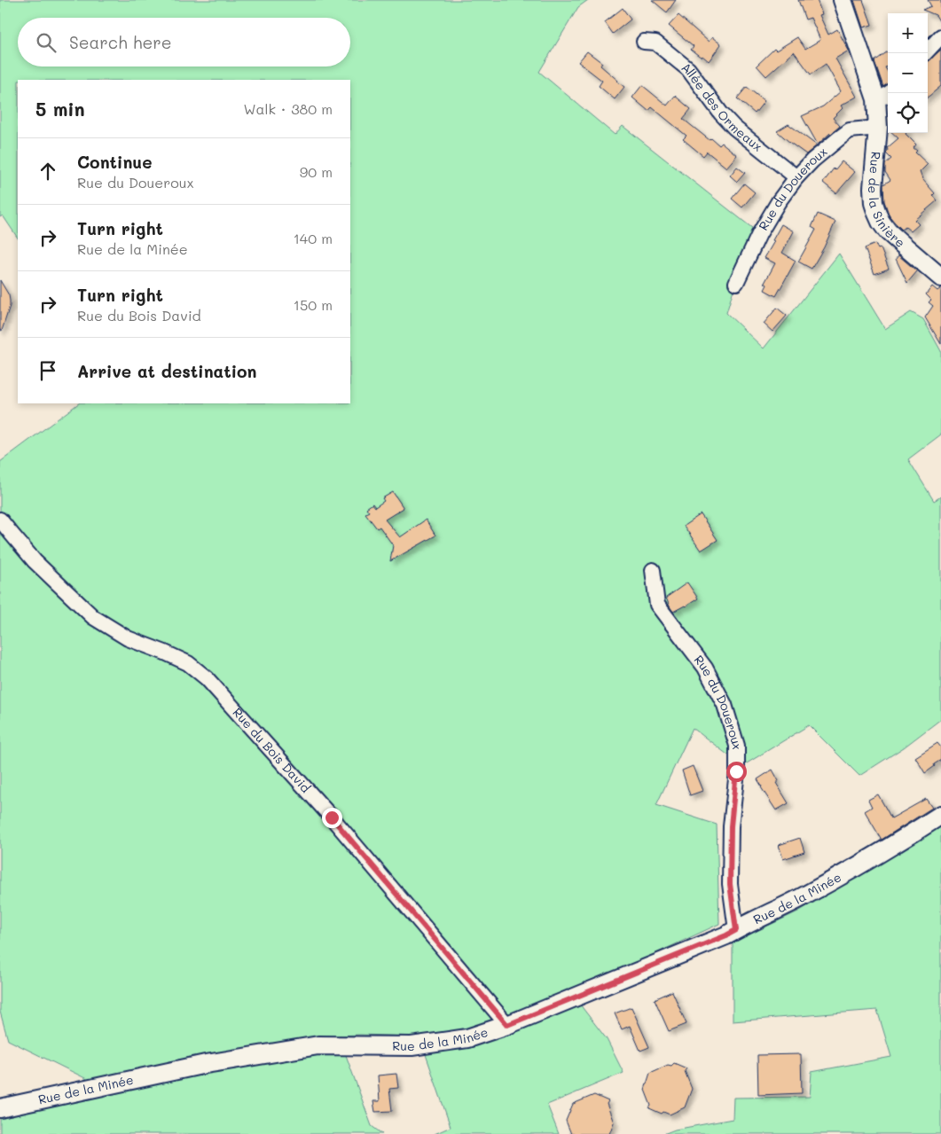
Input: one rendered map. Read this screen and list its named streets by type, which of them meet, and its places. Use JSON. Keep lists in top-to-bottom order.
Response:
{
  "streets": {
    "street": [
      "Allée des Ormeaux",
      "Rue du Doueroux",
      "Rue de la Sinière",
      "Rue du Bois David",
      "Rue de la Minée"
    ]
  },
  "crossings": [
    ["Allée des Ormeaux", "Rue du Doueroux"],
    ["Rue du Doueroux", "Rue de la Sinière"],
    ["Rue du Doueroux", "Rue de la Minée"],
    ["Rue du Bois David", "Rue de la Minée"]
  ],
  "page": {
    "map_buttons": ["+", "−"],
    "search": "Search here",
    "heading": ["5 min", "Walk · 380 m"],
    "list": [
      ["Continue", "Rue du Doueroux", "90 m"],
      ["Turn right", "Rue de la Minée", "140 m"],
      ["Turn right", "Rue du Bois David", "150 m"],
      "Arrive at destination"
    ]
  }
}
